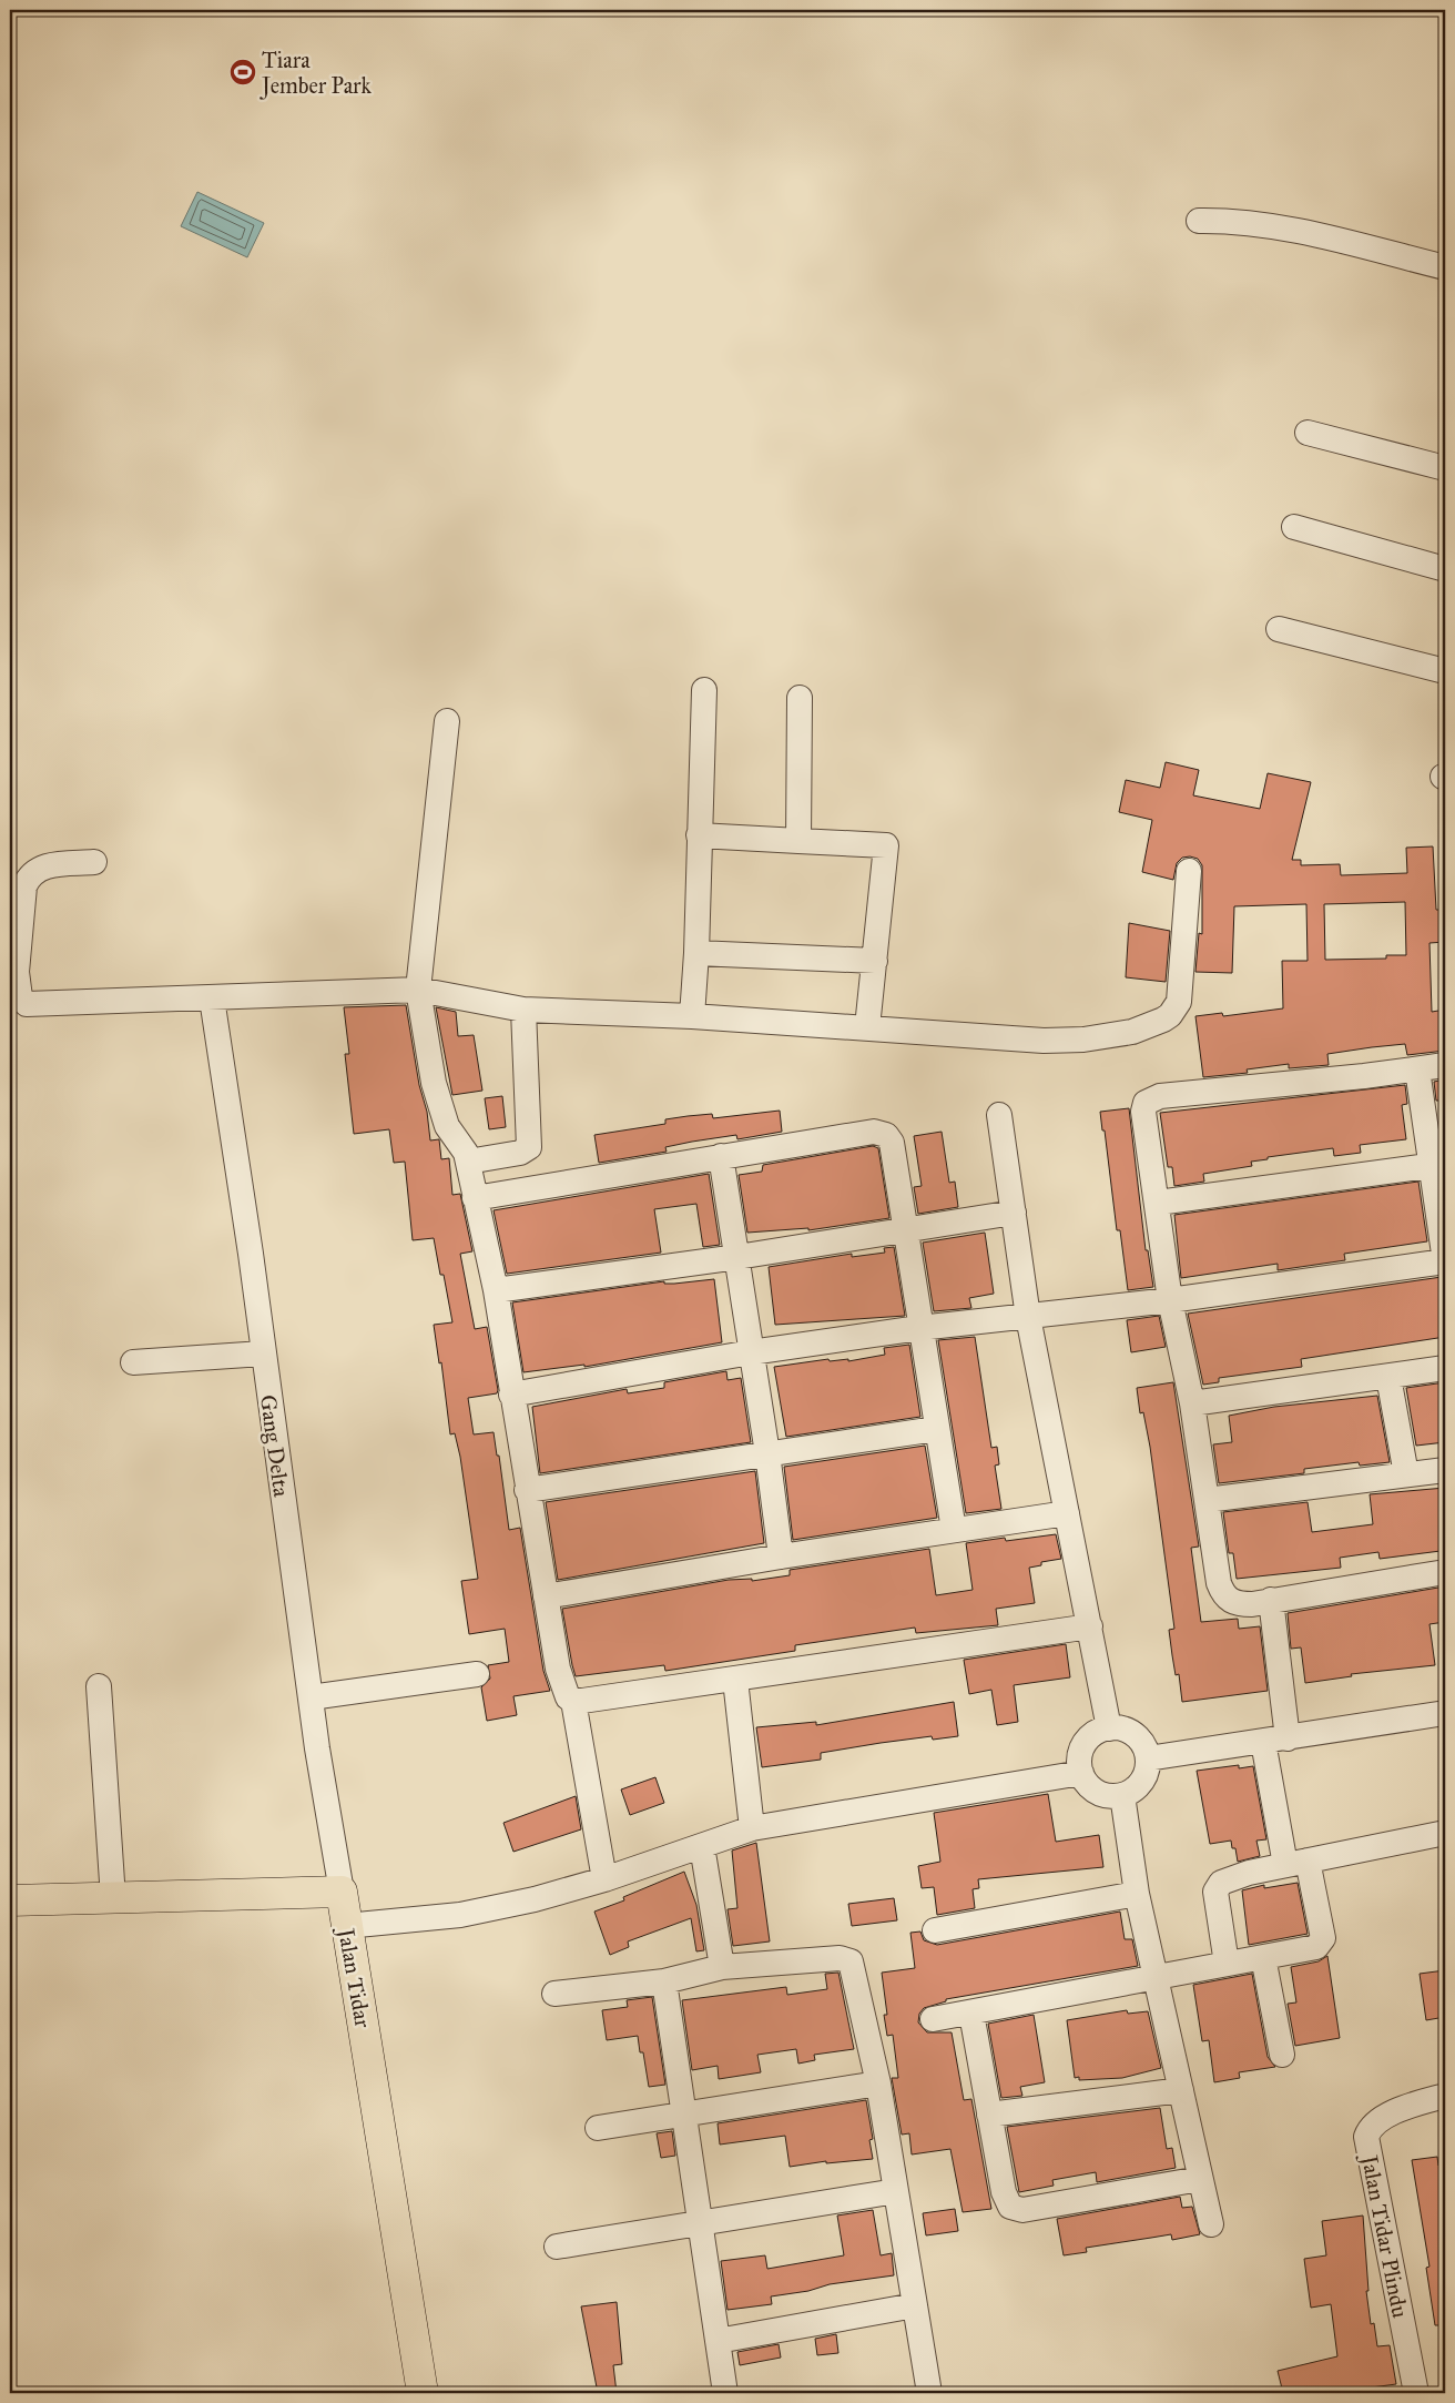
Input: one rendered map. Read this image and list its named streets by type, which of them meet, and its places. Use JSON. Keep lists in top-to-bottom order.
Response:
{
  "streets": {
    "main road": ["Jalan Tidar"],
    "street": ["Gang Delta", "Jalan Tidar Plindu"]
  },
  "crossings": [
    ["Gang Delta", "Jalan Tidar"]
  ],
  "places": {
    "sports": ["Tiara Jember Park"]
  }
}
